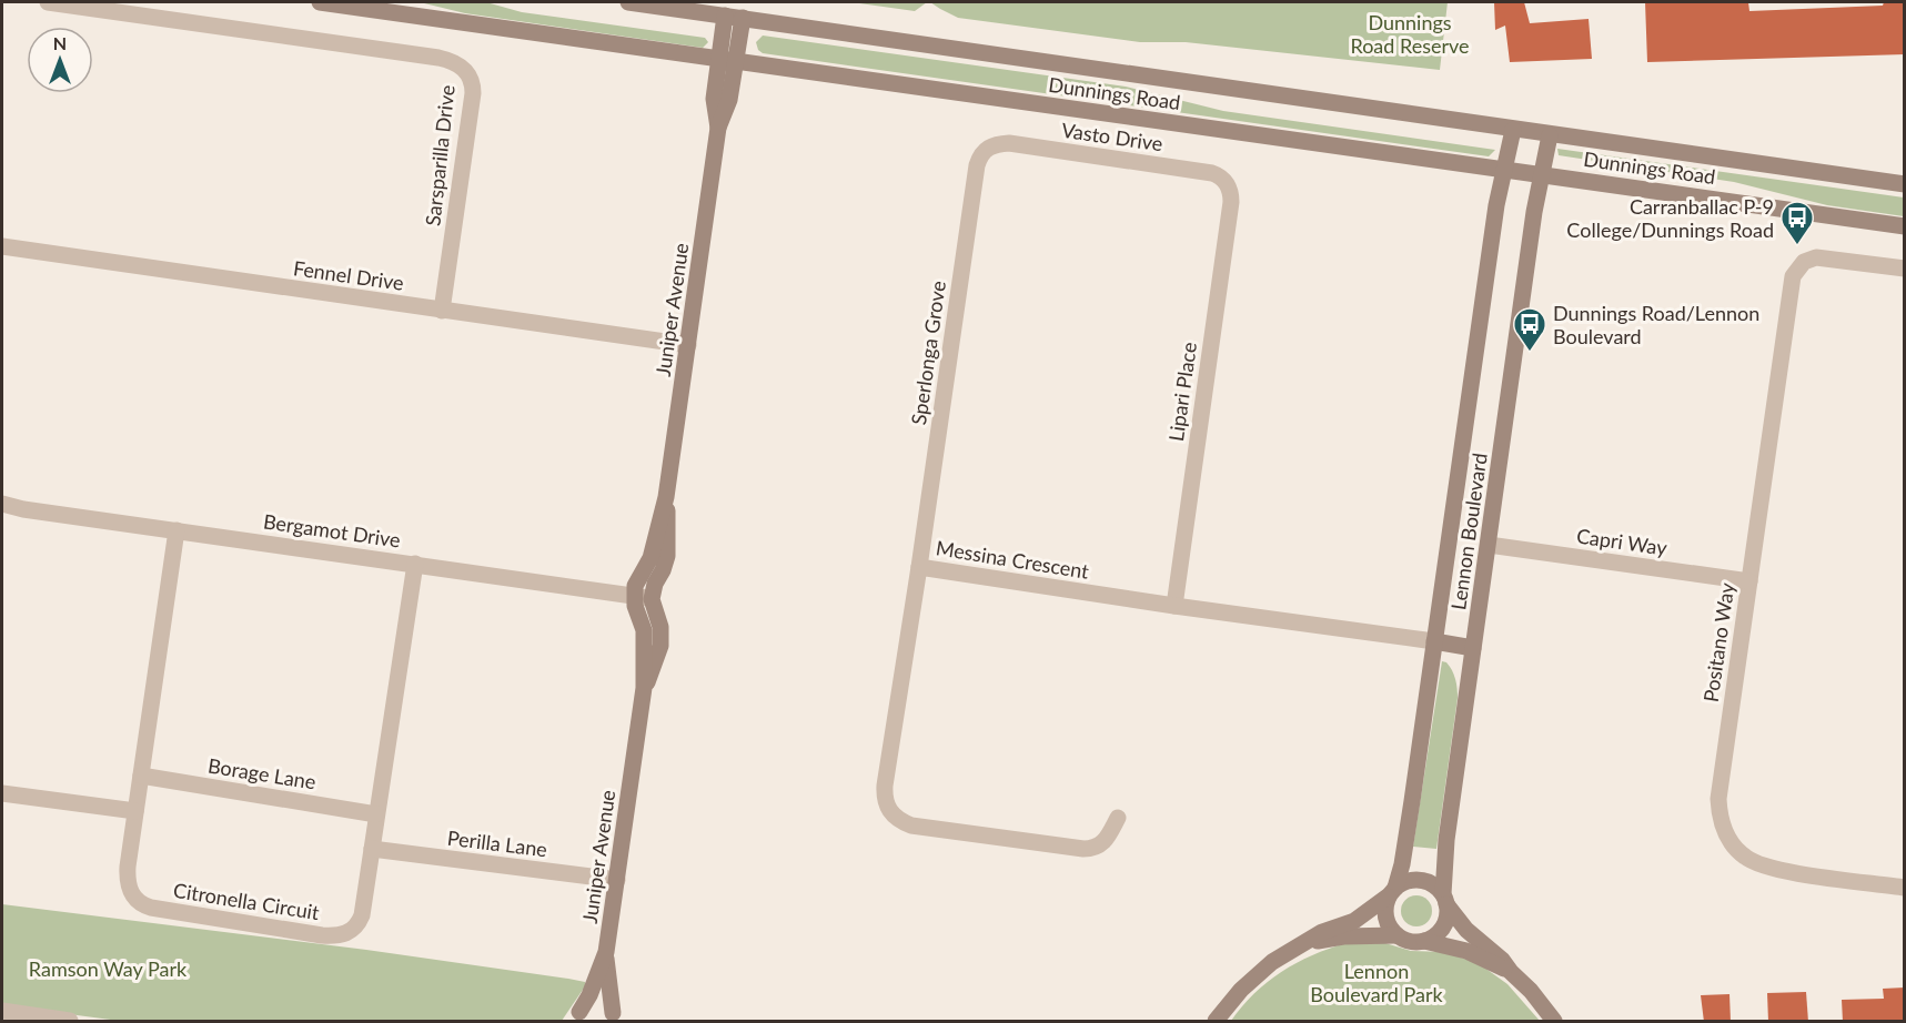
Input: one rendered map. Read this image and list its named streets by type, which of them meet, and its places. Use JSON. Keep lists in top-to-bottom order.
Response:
{
  "streets": {
    "street": [
      "Dunnings Road",
      "Vasto Drive",
      "Sarsparilla Drive",
      "Fennel Drive",
      "Juniper Avenue",
      "Sperlonga Grove",
      "Lipari Place",
      "Bergamot Drive",
      "Lennon Boulevard",
      "Capri Way",
      "Messina Crescent",
      "Positano Way",
      "Borage Lane",
      "Perilla Lane",
      "Citronella Circuit"
    ]
  },
  "crossings": [
    ["Dunnings Road", "Juniper Avenue"],
    ["Dunnings Road", "Lennon Boulevard"],
    ["Vasto Drive", "Sperlonga Grove"],
    ["Vasto Drive", "Lipari Place"],
    ["Sarsparilla Drive", "Fennel Drive"],
    ["Fennel Drive", "Juniper Avenue"],
    ["Juniper Avenue", "Bergamot Drive"],
    ["Juniper Avenue", "Perilla Lane"],
    ["Sperlonga Grove", "Messina Crescent"],
    ["Lipari Place", "Messina Crescent"],
    ["Bergamot Drive", "Citronella Circuit"],
    ["Lennon Boulevard", "Capri Way"],
    ["Lennon Boulevard", "Messina Crescent"],
    ["Capri Way", "Positano Way"],
    ["Borage Lane", "Citronella Circuit"],
    ["Perilla Lane", "Citronella Circuit"]
  ],
  "parks": ["Dunnings Road Reserve", "Ramson Way Park", "Lennon Boulevard Park"],
  "places": {
    "bus stop": ["Carranballac P-9 College/Dunnings Road", "Dunnings Road/Lennon Boulevard"]
  },
  "north": "top"
}
